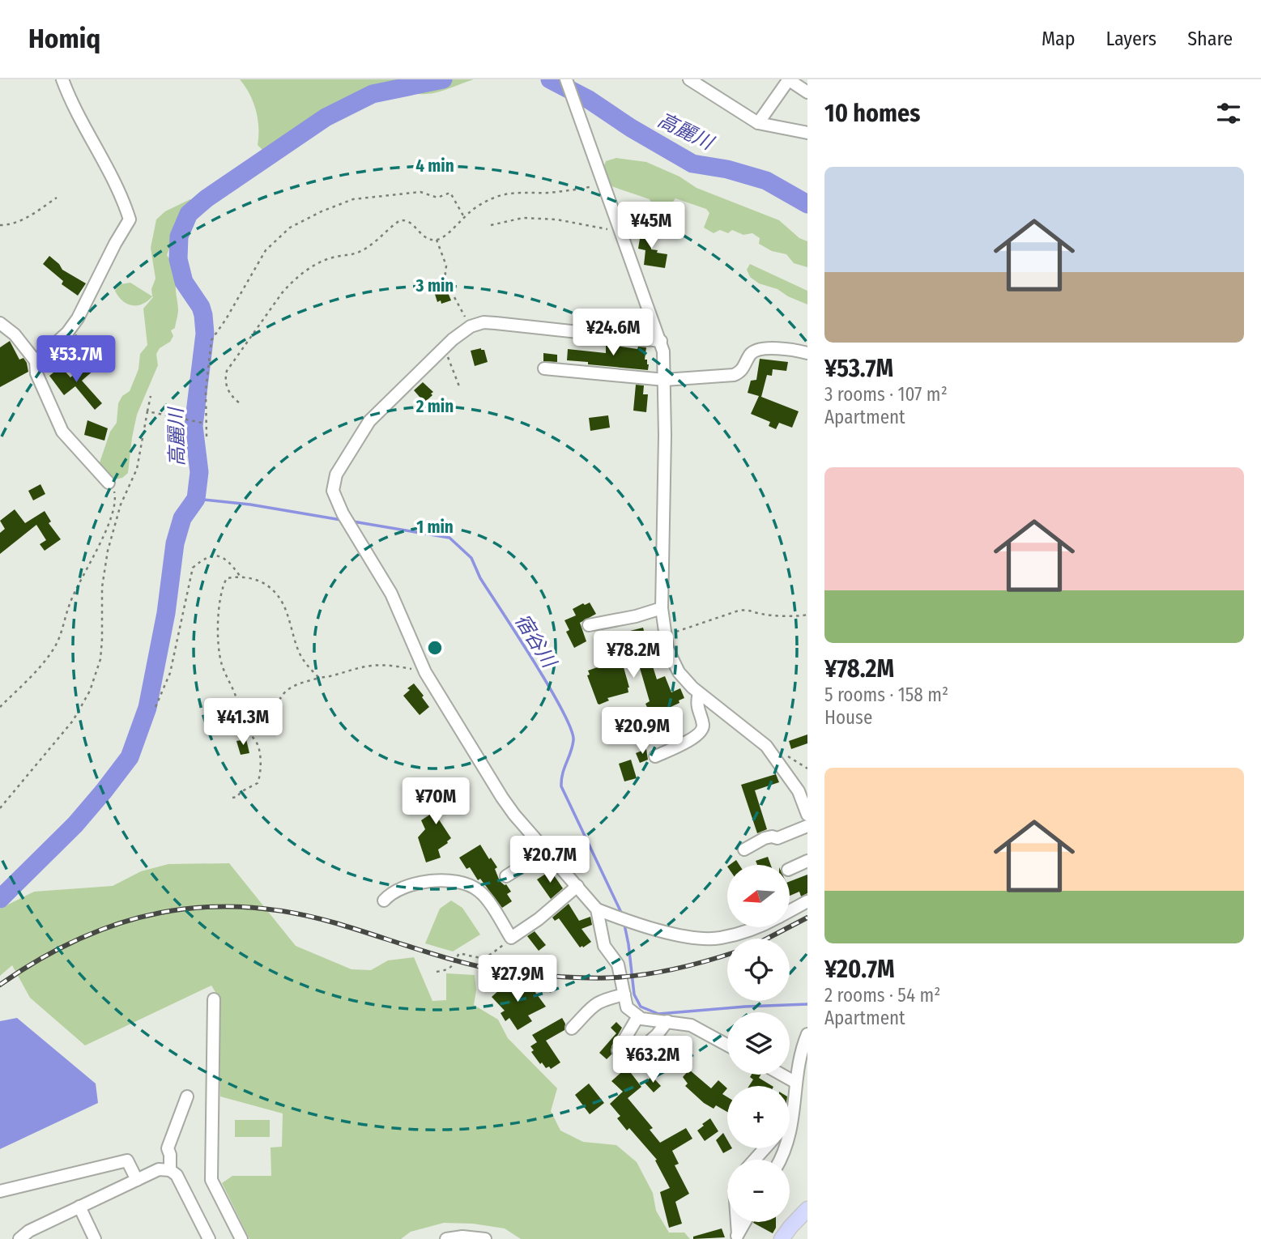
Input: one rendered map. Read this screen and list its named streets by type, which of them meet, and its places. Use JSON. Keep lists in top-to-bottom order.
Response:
{
  "water": ["高麗川", "宿谷川"],
  "north": "left",
  "page": {
    "header": "Homiq",
    "nav": ["Map", "Layers", "Share"],
    "heading": "10 homes",
    "list": [
      {
        "name": "¥53.7M",
        "note": "3 rooms · 107 m² · Apartment"
      },
      {
        "name": "¥78.2M",
        "note": "5 rooms · 158 m² · House"
      },
      {
        "name": "¥20.7M",
        "note": "2 rooms · 54 m² · Apartment"
      }
    ],
    "price": [
      "¥45M",
      "¥24.6M",
      "¥53.7M",
      "¥78.2M",
      "¥41.3M",
      "¥20.9M",
      "¥70M",
      "¥20.7M",
      "¥27.9M",
      "¥63.2M"
    ],
    "map_buttons": ["+", "−"]
  },
  "rings": [
    "4 min",
    "3 min",
    "2 min",
    "1 min"
  ]
}
